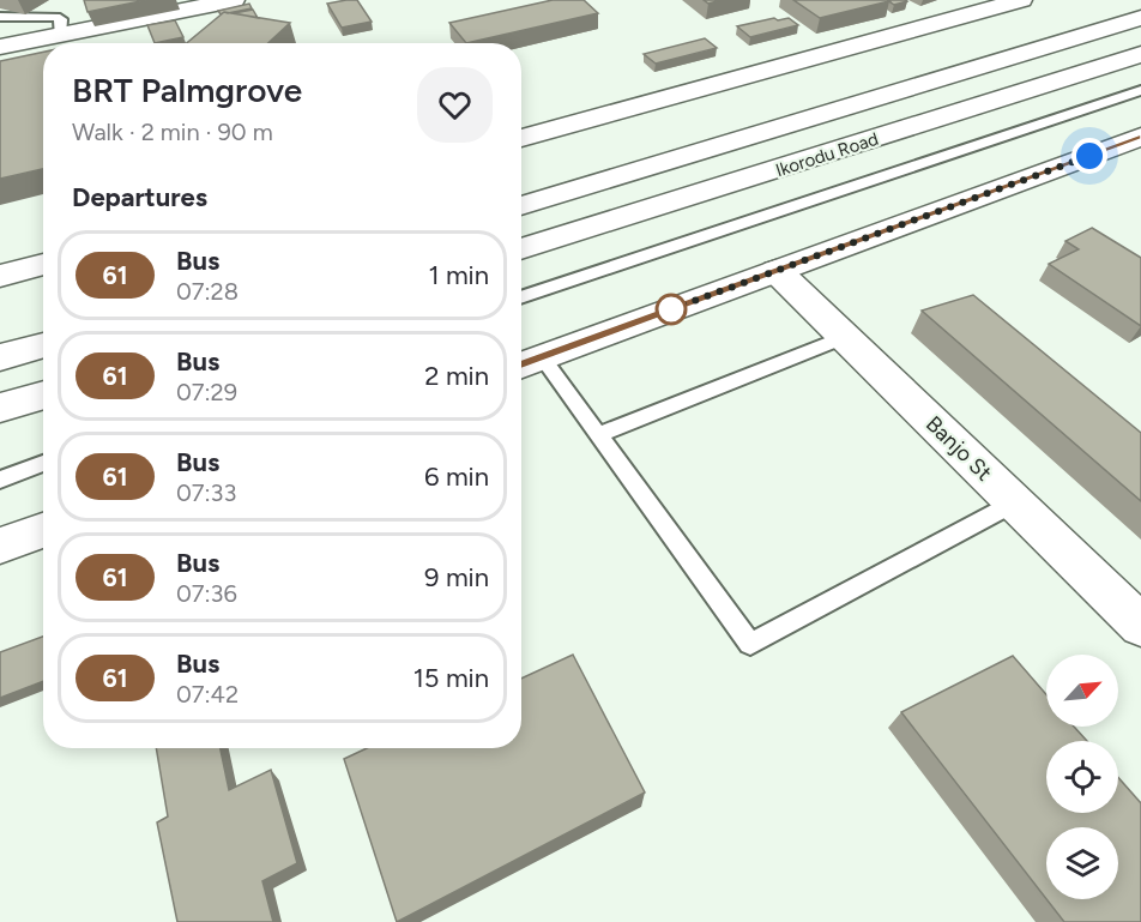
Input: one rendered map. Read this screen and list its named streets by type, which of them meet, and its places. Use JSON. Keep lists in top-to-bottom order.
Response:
{
  "streets": {
    "main road": ["Ikorodu Road", "Banjo St"]
  },
  "lines": ["bus line 61"],
  "north": "top right",
  "page": {
    "heading": [
      ["BRT Palmgrove", "Walk · 2 min · 90 m"],
      "Departures"
    ],
    "list": [
      {
        "mark": "61",
        "name": "Bus",
        "note": "07:28",
        "value": "1 min"
      },
      {
        "mark": "61",
        "name": "Bus",
        "note": "07:29",
        "value": "2 min"
      },
      {
        "mark": "61",
        "name": "Bus",
        "note": "07:33",
        "value": "6 min"
      },
      {
        "mark": "61",
        "name": "Bus",
        "note": "07:36",
        "value": "9 min"
      },
      {
        "mark": "61",
        "name": "Bus",
        "note": "07:42",
        "value": "15 min"
      }
    ]
  }
}
